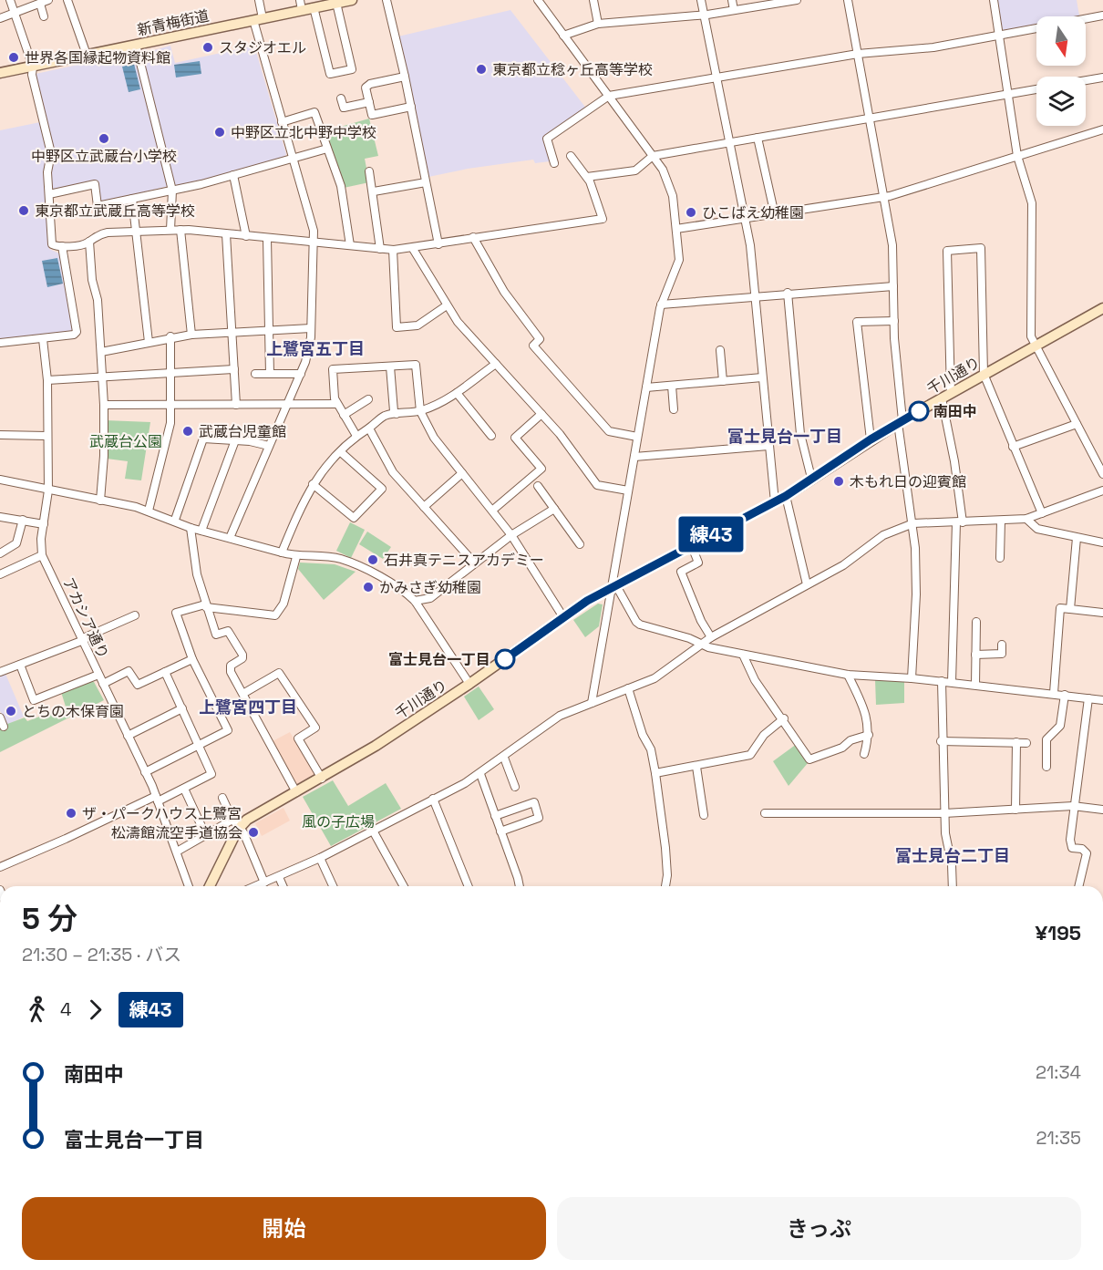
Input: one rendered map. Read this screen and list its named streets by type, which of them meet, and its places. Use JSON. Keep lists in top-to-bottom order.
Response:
{
  "streets": {
    "main road": ["新青梅街道", "千川通り"],
    "street": ["アカシア通り"]
  },
  "districts": [
    "上鷺宮五丁目",
    "富士見台一丁目",
    "上鷺宮四丁目",
    "富士見台二丁目"
  ],
  "parks": ["武蔵台公園", "風の子広場"],
  "places": [
    "スタジオエル",
    "世界各国縁起物資料館",
    "東京都立稔ヶ丘高等学校",
    "中野区立北中野中学校",
    "中野区立武蔵台小学校",
    "東京都立武蔵丘高等学校",
    "ひこばえ幼稚園",
    "南田中",
    "武蔵台児童館",
    "木もれ日の迎賓館",
    "石井真テニスアカデミー",
    "かみさぎ幼稚園",
    "富士見台一丁目",
    "とちの木保育園",
    "ザ・パークハウス上鷺宮",
    "松濤館流空手道協会"
  ],
  "lines": ["bus line 練43"],
  "north": "bottom",
  "page": {
    "on_map": "練43",
    "heading": ["5 分", "21:30 – 21:35 · バス", "¥195"],
    "legs": ["4", "練43"],
    "list": [
      {
        "name": "南田中",
        "value": "21:34"
      },
      {
        "name": "富士見台一丁目",
        "value": "21:35"
      }
    ],
    "buttons": ["開始", "きっぷ"]
  }
}
